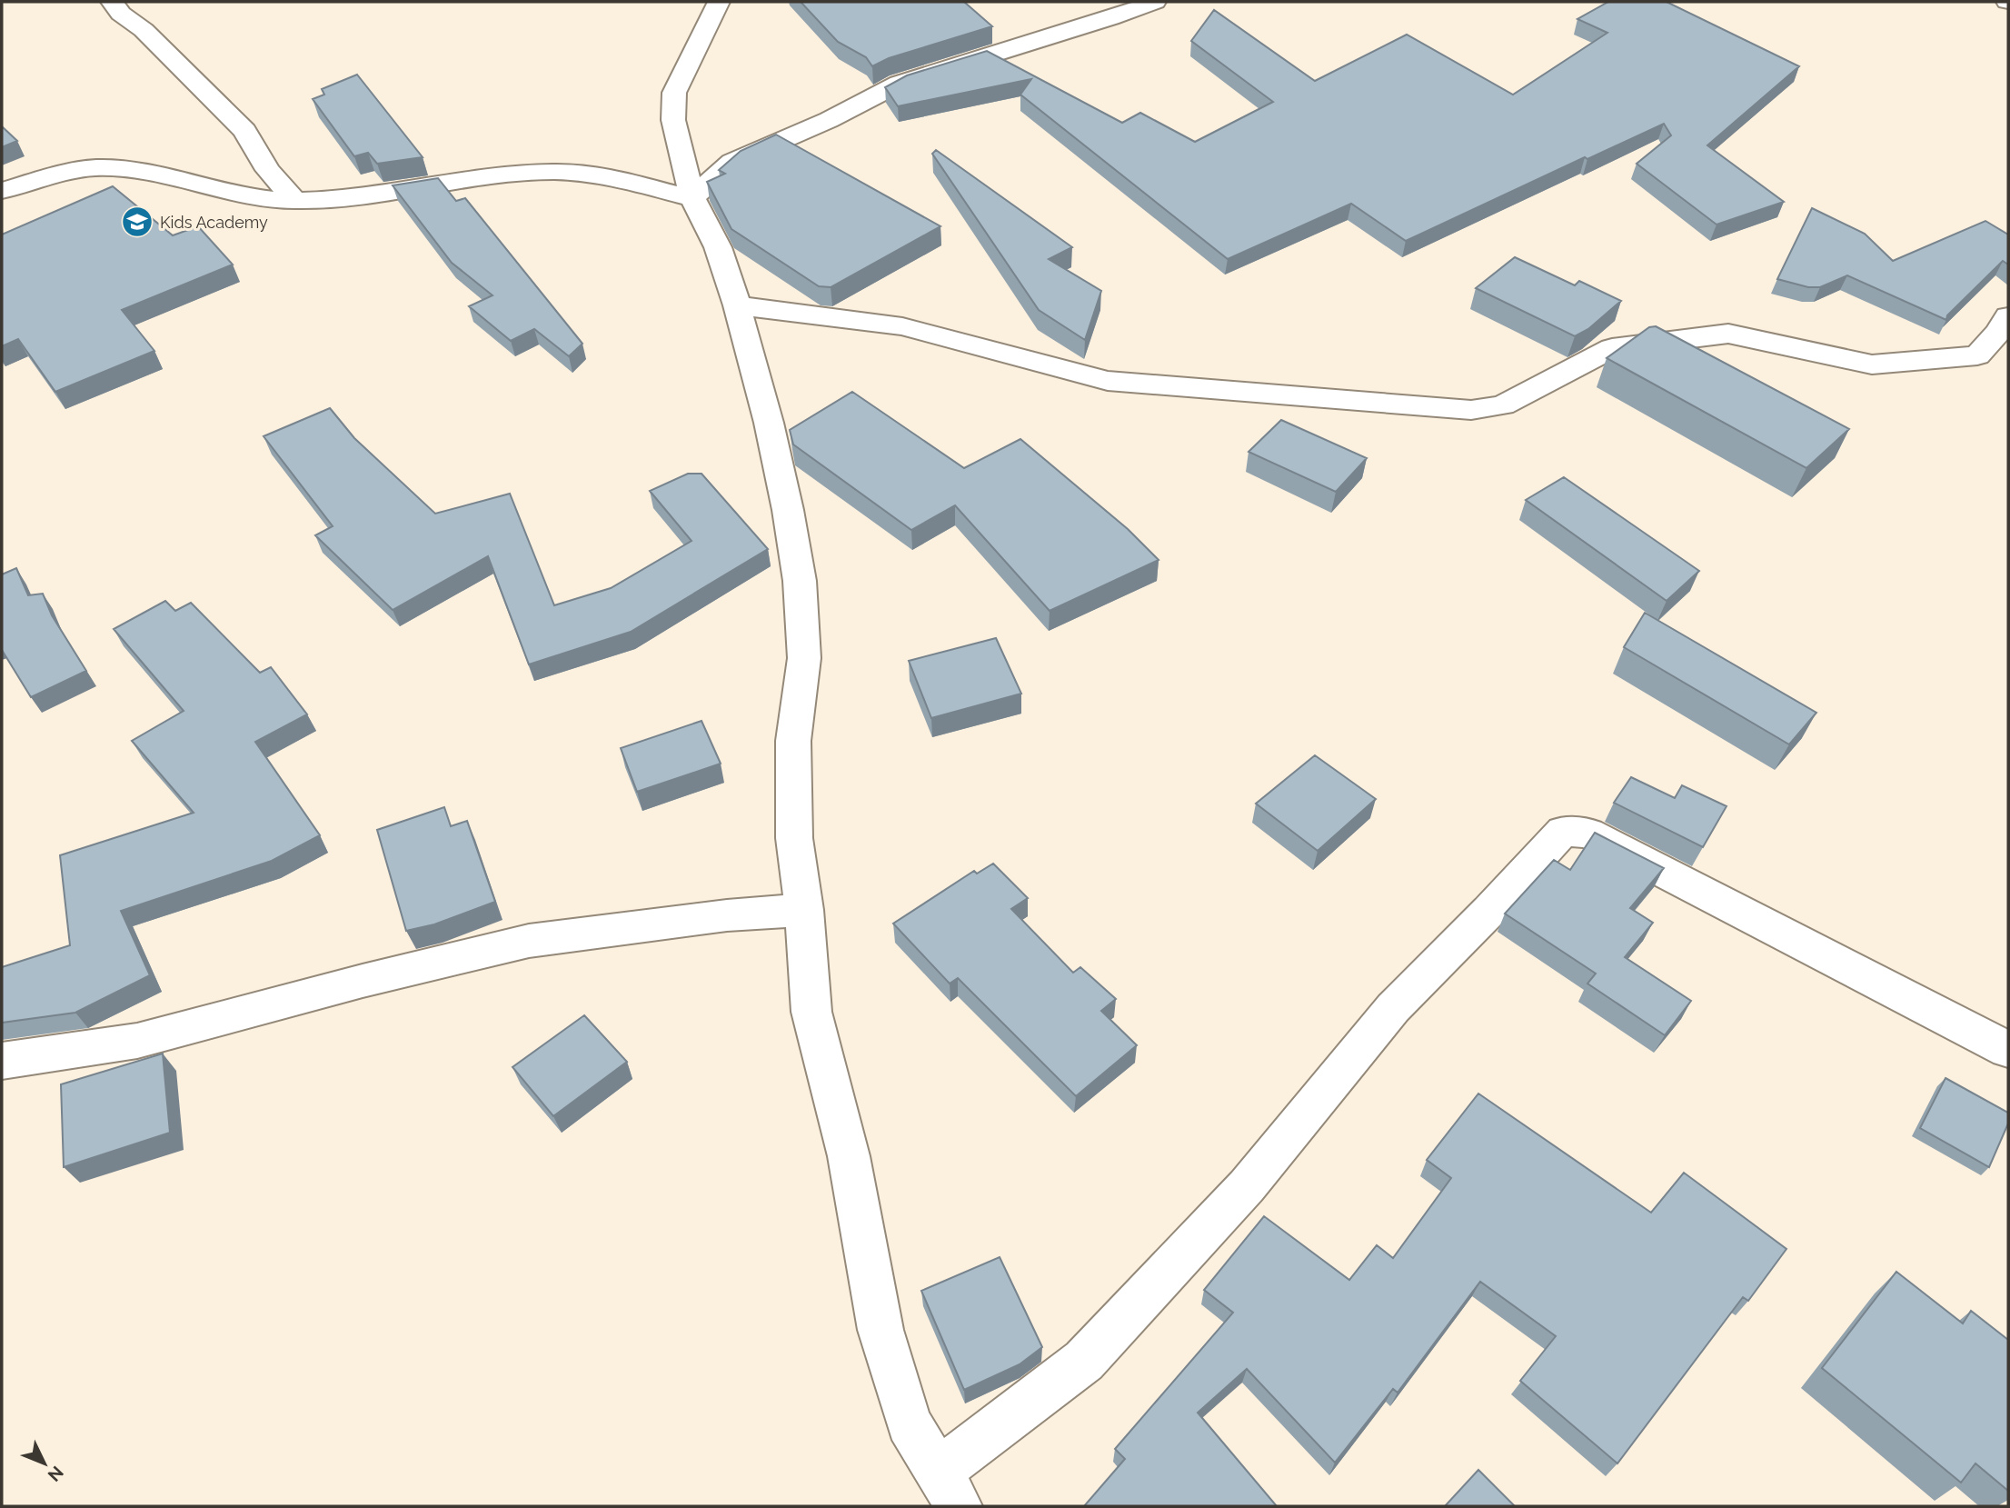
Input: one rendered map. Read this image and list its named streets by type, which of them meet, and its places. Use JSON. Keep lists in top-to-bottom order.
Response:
{
  "places": {
    "school or university": ["Kids Academy"]
  },
  "north": "bottom right"
}
